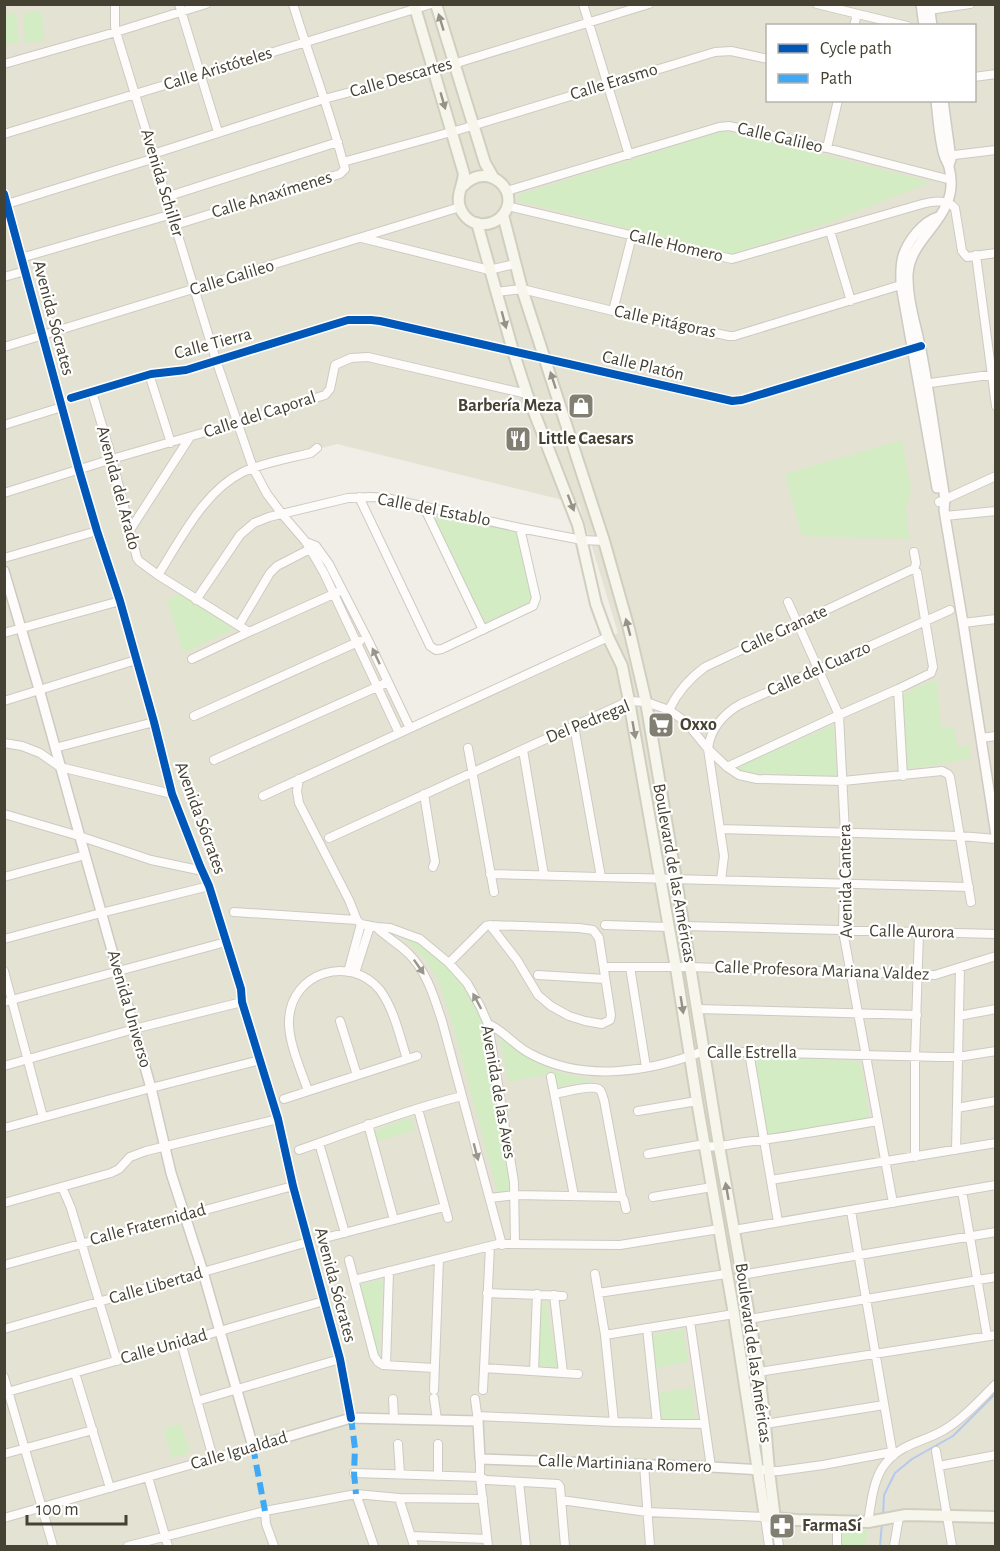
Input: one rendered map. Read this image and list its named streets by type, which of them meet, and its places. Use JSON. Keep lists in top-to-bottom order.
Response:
{
  "streets": {
    "main road": ["Boulevard de las Américas"],
    "street": [
      "Calle Aristóteles",
      "Calle Descartes",
      "Calle Erasmo",
      "Calle Galileo",
      "Avenida Schiller",
      "Calle Anaxímenes",
      "Calle Homero",
      "Avenida Sócrates",
      "Calle Pitágoras",
      "Calle Tierra",
      "Calle Platón",
      "Calle del Caporal",
      "Avenida del Arado",
      "Calle del Establo",
      "Calle Granate",
      "Calle del Cuarzo",
      "Del Pedregal",
      "Avenida Cantera",
      "Calle Aurora",
      "Calle Profesora Mariana Valdez",
      "Avenida Universo",
      "Calle Estrella",
      "Avenida de las Aves",
      "Calle Fraternidad",
      "Calle Libertad",
      "Calle Unidad",
      "Calle Igualdad",
      "Calle Martiniana Romero"
    ]
  },
  "crossings": [
    ["Calle Aristóteles", "Avenida Schiller"],
    ["Calle Descartes", "Avenida Schiller"],
    ["Calle Descartes", "Avenida Sócrates"],
    ["Calle Erasmo", "Calle Anaxímenes"],
    ["Calle Galileo", "Avenida Schiller"],
    ["Calle Galileo", "Calle Homero"],
    ["Calle Galileo", "Avenida Sócrates"],
    ["Calle Galileo", "Boulevard de las Américas"],
    ["Avenida Schiller", "Calle Anaxímenes"],
    ["Avenida Schiller", "Calle Tierra"],
    ["Avenida Schiller", "Calle del Caporal"],
    ["Avenida Schiller", "Calle del Establo"],
    ["Calle Homero", "Boulevard de las Américas"],
    ["Avenida Sócrates", "Calle del Caporal"],
    ["Avenida Sócrates", "Calle Fraternidad"],
    ["Avenida Sócrates", "Calle Libertad"],
    ["Avenida Sócrates", "Calle Unidad"],
    ["Avenida Sócrates", "Calle Igualdad"],
    ["Calle Pitágoras", "Boulevard de las Américas"],
    ["Calle Tierra", "Calle Platón"],
    ["Calle Tierra", "Avenida del Arado"],
    ["Calle Platón", "Boulevard de las Américas"],
    ["Calle del Caporal", "Avenida del Arado"],
    ["Calle del Caporal", "Boulevard de las Américas"],
    ["Avenida del Arado", "Calle del Establo"],
    ["Calle del Establo", "Boulevard de las Américas"],
    ["Calle Granate", "Del Pedregal"],
    ["Calle Granate", "Avenida Cantera"],
    ["Calle del Cuarzo", "Del Pedregal"],
    ["Calle del Cuarzo", "Avenida Cantera"],
    ["Del Pedregal", "Boulevard de las Américas"],
    ["Del Pedregal", "Avenida Cantera"],
    ["Boulevard de las Américas", "Calle Aurora"],
    ["Boulevard de las Américas", "Calle Profesora Mariana Valdez"],
    ["Boulevard de las Américas", "Calle Estrella"],
    ["Boulevard de las Américas", "Calle Martiniana Romero"],
    ["Avenida Cantera", "Calle Aurora"],
    ["Avenida Cantera", "Calle Profesora Mariana Valdez"],
    ["Avenida Cantera", "Calle Estrella"],
    ["Avenida Universo", "Calle Fraternidad"],
    ["Avenida Universo", "Calle Libertad"],
    ["Avenida Universo", "Calle Unidad"],
    ["Avenida Universo", "Calle Igualdad"],
    ["Calle Estrella", "Avenida de las Aves"]
  ],
  "places": {
    "shop": ["Barbería Meza"],
    "restaurant": ["Little Caesars"],
    "supermarket": ["Oxxo"],
    "pharmacy": ["FarmaSí"]
  },
  "legend": ["Cycle path", "Path"],
  "scale_bar": "100 m"
}
